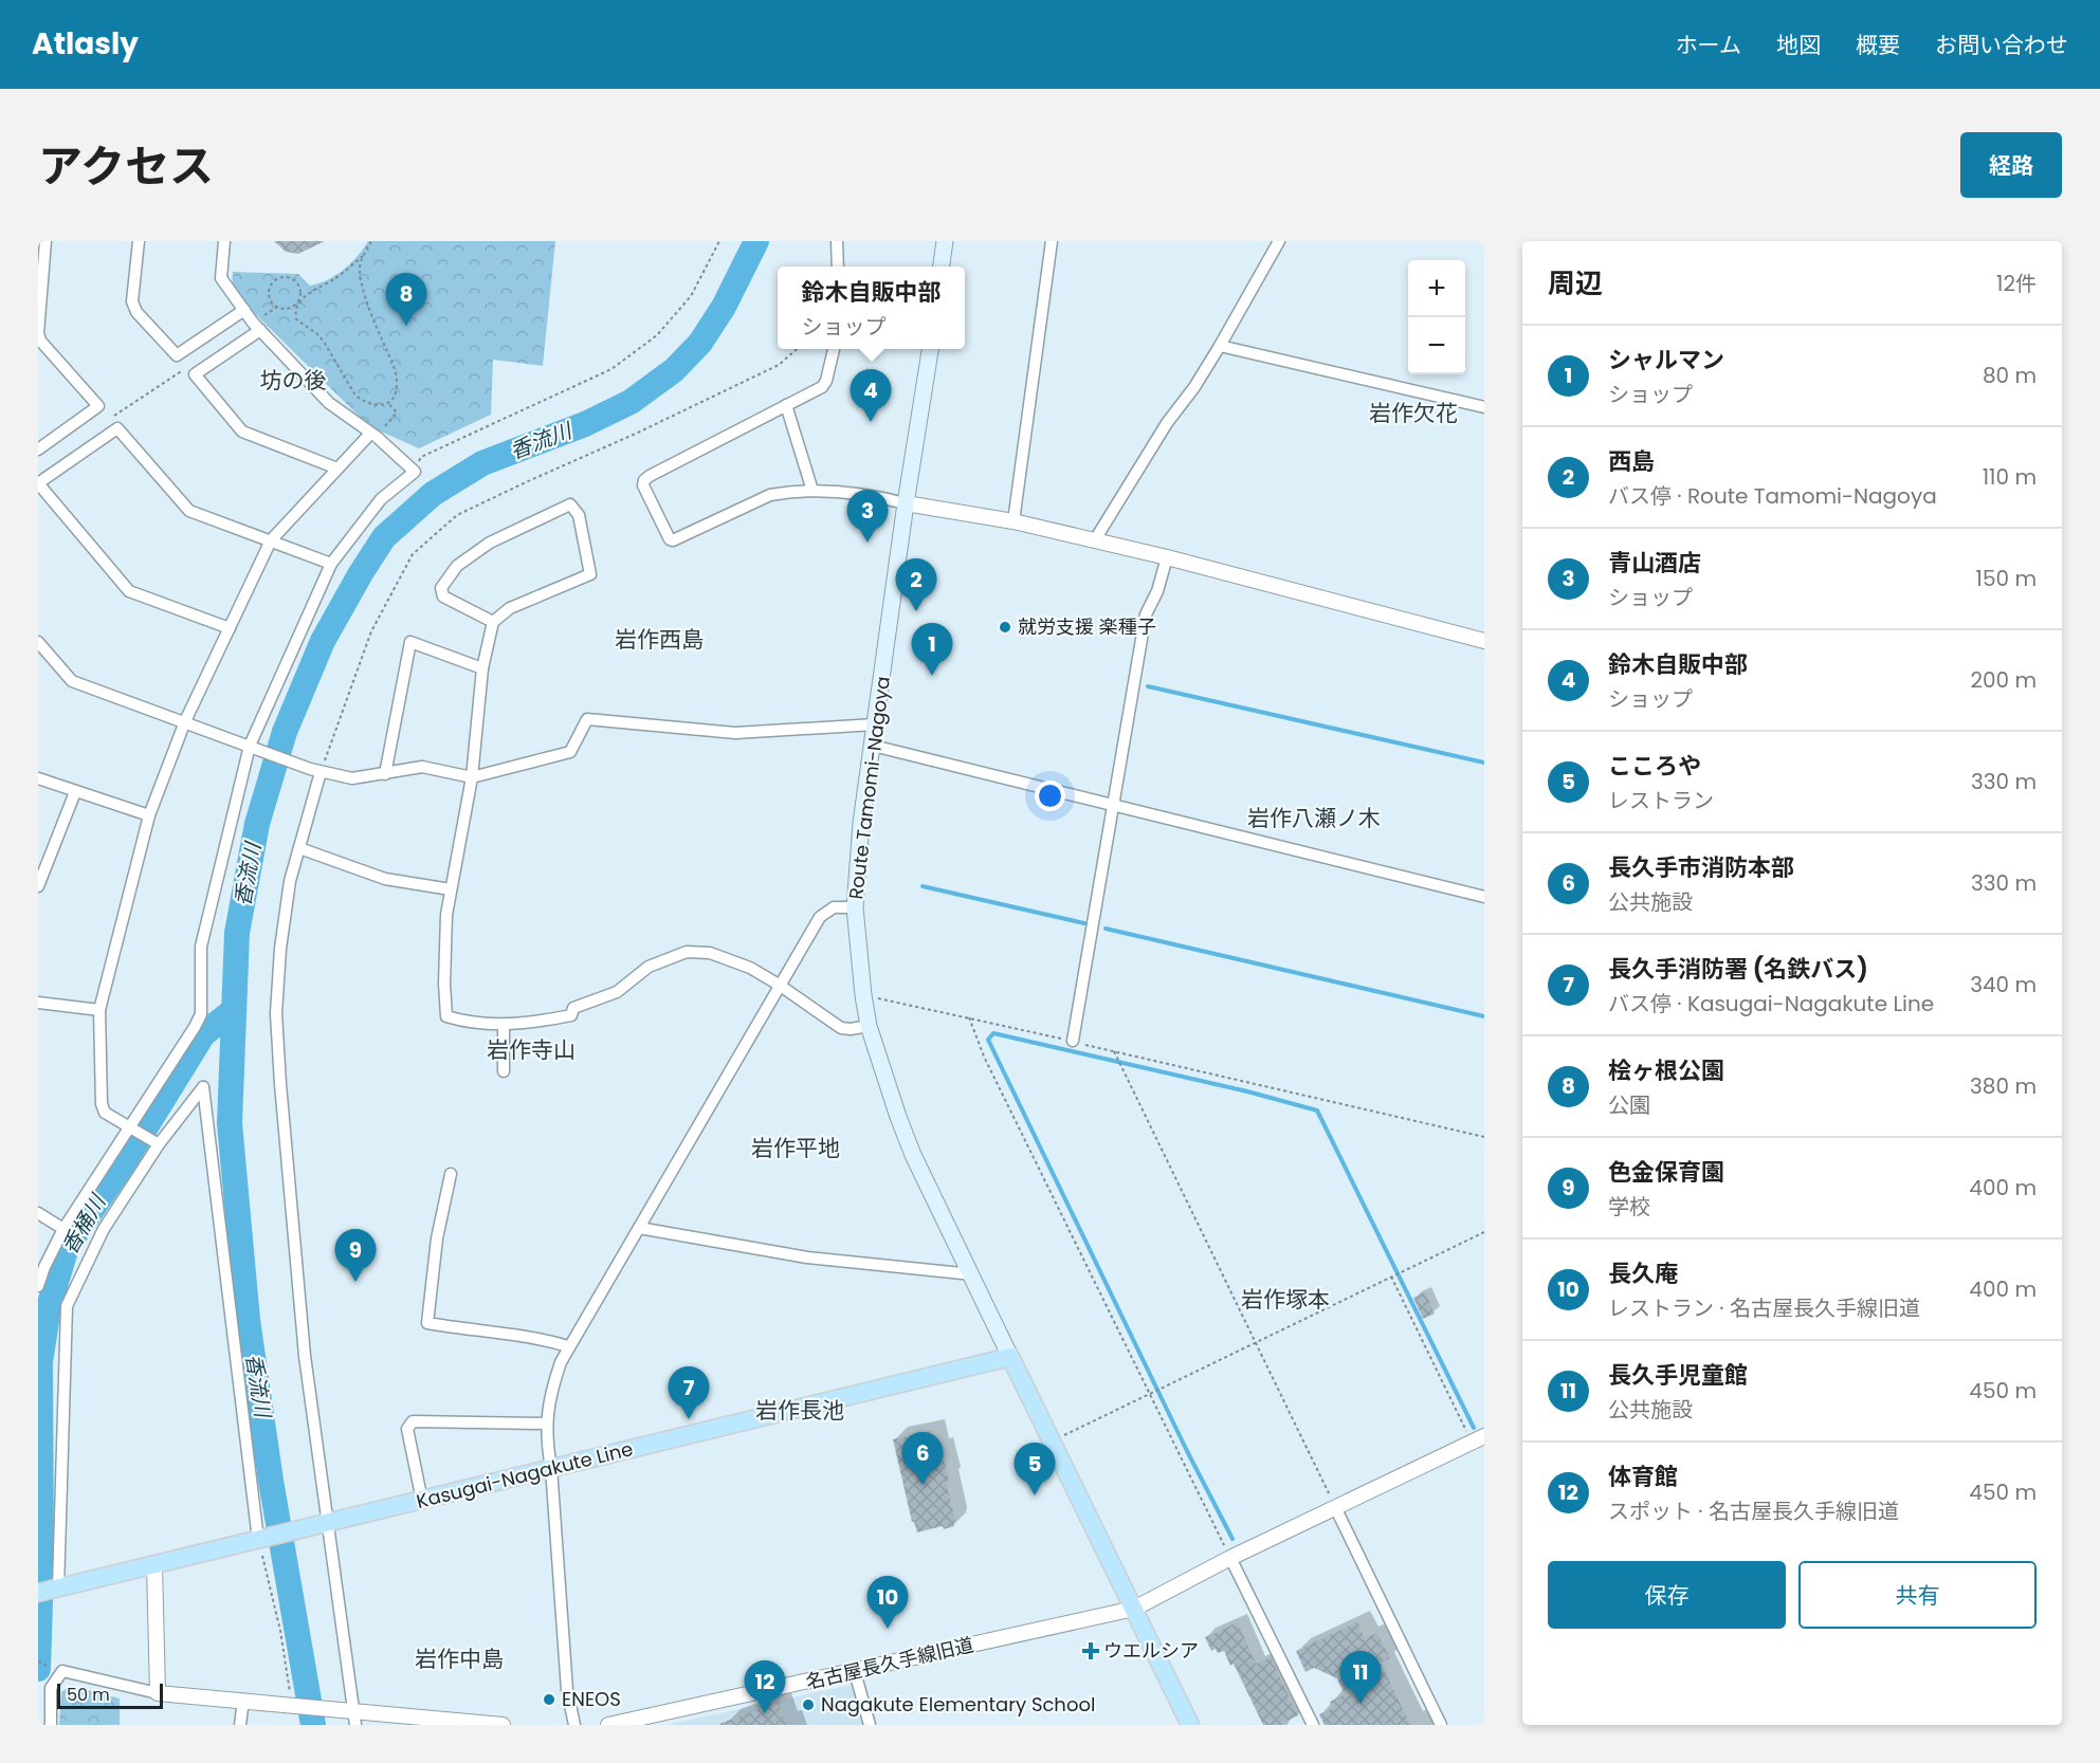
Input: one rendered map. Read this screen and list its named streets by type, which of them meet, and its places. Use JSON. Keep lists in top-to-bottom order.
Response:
{
  "streets": {
    "main road": ["Route Tamomi-Nagoya", "Kasugai-Nagakute Line"],
    "street": ["名古屋長久手線旧道"]
  },
  "crossings": [
    ["Route Tamomi-Nagoya", "Kasugai-Nagakute Line"]
  ],
  "districts": [
    "坊の後",
    "岩作欠花",
    "岩作西島",
    "岩作八瀬ノ木",
    "岩作寺山",
    "岩作平地",
    "岩作塚本",
    "岩作長池",
    "岩作中島"
  ],
  "water": ["香流川", "香桶川"],
  "places": {
    "other": ["就労支援 楽種子", "ENEOS", "Nagakute Elementary School"],
    "health": ["ウエルシア"]
  },
  "scale_bar": "50 m",
  "page": {
    "header": "Atlasly",
    "nav": [
      "ホーム",
      "地図",
      "概要",
      "お問い合わせ"
    ],
    "title": "アクセス",
    "buttons": [
      "経路",
      ["保存", "共有"]
    ],
    "heading": ["周辺", "12件"],
    "map_buttons": ["+", "−"],
    "popup": ["鈴木自販中部", "ショップ"],
    "pins": [
      "8",
      "4",
      "3",
      "2",
      "1",
      "9",
      "7",
      "6",
      "5",
      "10",
      "11",
      "12"
    ],
    "list": [
      {
        "mark": "1",
        "name": "シャルマン",
        "note": "ショップ",
        "value": "80 m"
      },
      {
        "mark": "2",
        "name": "西島",
        "note": "バス停 · Route Tamomi-Nagoya",
        "value": "110 m"
      },
      {
        "mark": "3",
        "name": "青山酒店",
        "note": "ショップ",
        "value": "150 m"
      },
      {
        "mark": "4",
        "name": "鈴木自販中部",
        "note": "ショップ",
        "value": "200 m"
      },
      {
        "mark": "5",
        "name": "こころや",
        "note": "レストラン",
        "value": "330 m"
      },
      {
        "mark": "6",
        "name": "長久手市消防本部",
        "note": "公共施設",
        "value": "330 m"
      },
      {
        "mark": "7",
        "name": "長久手消防署 (名鉄バス)",
        "note": "バス停 · Kasugai-Nagakute Line",
        "value": "340 m"
      },
      {
        "mark": "8",
        "name": "桧ヶ根公園",
        "note": "公園",
        "value": "380 m"
      },
      {
        "mark": "9",
        "name": "色金保育園",
        "note": "学校",
        "value": "400 m"
      },
      {
        "mark": "10",
        "name": "長久庵",
        "note": "レストラン · 名古屋長久手線旧道",
        "value": "400 m"
      },
      {
        "mark": "11",
        "name": "長久手児童館",
        "note": "公共施設",
        "value": "450 m"
      },
      {
        "mark": "12",
        "name": "体育館",
        "note": "スポット · 名古屋長久手線旧道",
        "value": "450 m"
      }
    ],
    "scale": "50 m"
  }
}
